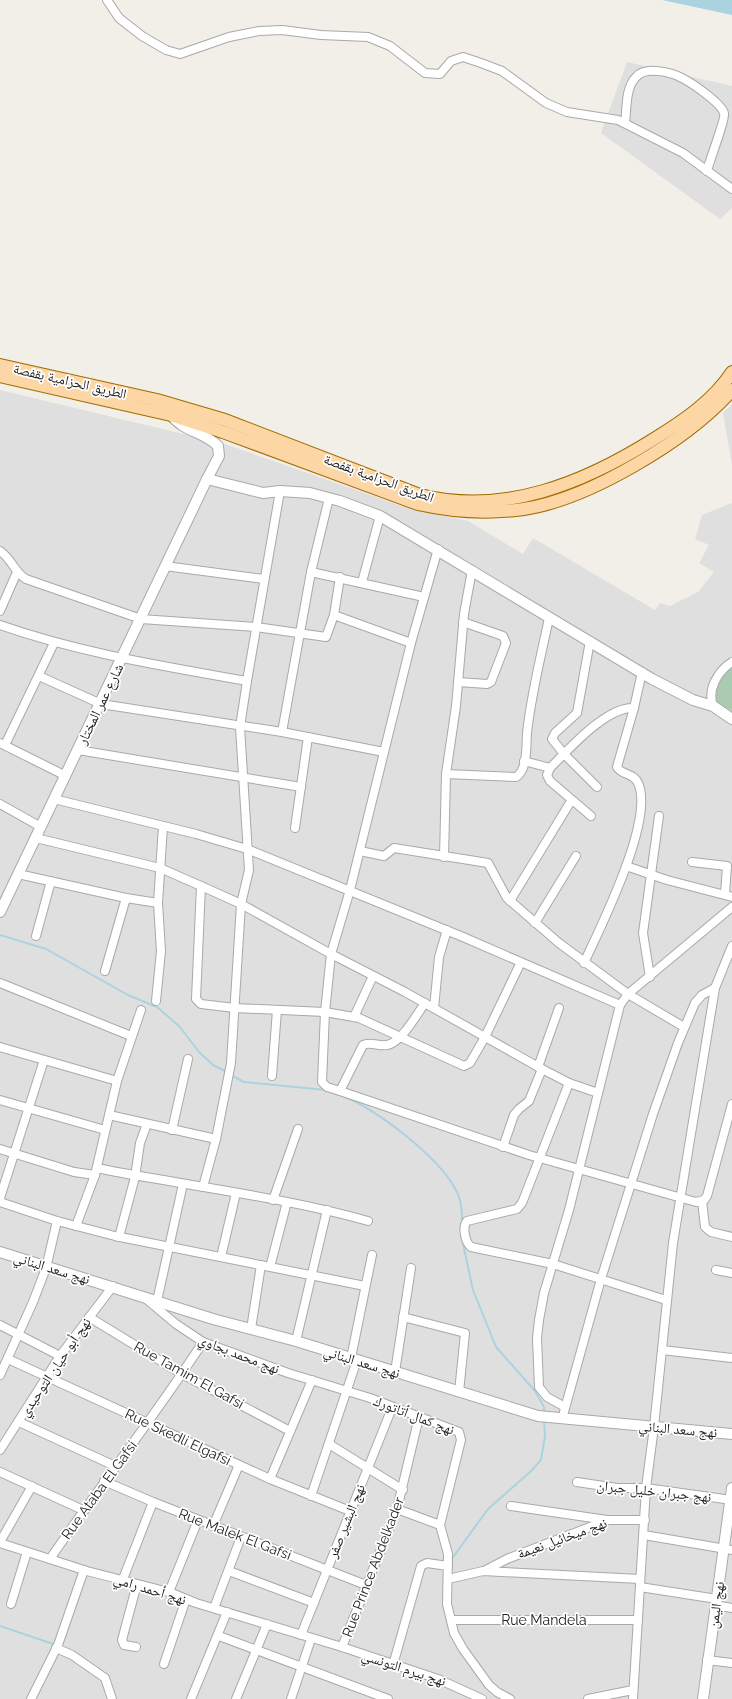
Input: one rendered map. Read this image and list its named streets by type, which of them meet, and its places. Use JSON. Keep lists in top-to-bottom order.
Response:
{
  "streets": {
    "main road": ["الطريق الحزامية بقفصة"],
    "street": [
      "شارع عمر المختار",
      "نهج سعد البناني",
      "نهج محمد بجاوي",
      "نهج أبو حيان التوحيدي",
      "Rue Tamim El Gafsi",
      "نهج كمال أتاتورك",
      "Rue Skedli Elgafsi",
      "Rue Ataba El Gafsi",
      "نهج جبران خليل جبران",
      "نهج البشير صفر",
      "Rue Malek El Gafsi",
      "نهج ميخائيل نعيمة",
      "Rue Prince Abdelkader",
      "نهج أحمد رامي",
      "نهج اليمن",
      "Rue Mandela",
      "نهج بيرم التونسي"
    ]
  },
  "crossings": [
    ["الطريق الحزامية بقفصة", "شارع عمر المختار"],
    ["نهج سعد البناني", "نهج محمد بجاوي"],
    ["نهج سعد البناني", "نهج أبو حيان التوحيدي"],
    ["نهج محمد بجاوي", "نهج كمال أتاتورك"],
    ["نهج محمد بجاوي", "Rue Ataba El Gafsi"],
    ["نهج أبو حيان التوحيدي", "Rue Tamim El Gafsi"],
    ["نهج أبو حيان التوحيدي", "Rue Skedli Elgafsi"],
    ["Rue Tamim El Gafsi", "Rue Ataba El Gafsi"],
    ["نهج كمال أتاتورك", "نهج البشير صفر"],
    ["نهج كمال أتاتورك", "Rue Prince Abdelkader"],
    ["Rue Skedli Elgafsi", "Rue Ataba El Gafsi"],
    ["Rue Skedli Elgafsi", "نهج البشير صفر"],
    ["Rue Ataba El Gafsi", "Rue Malek El Gafsi"],
    ["Rue Ataba El Gafsi", "نهج أحمد رامي"],
    ["نهج جبران خليل جبران", "نهج اليمن"],
    ["نهج البشير صفر", "Rue Malek El Gafsi"],
    ["نهج البشير صفر", "نهج أحمد رامي"],
    ["نهج البشير صفر", "نهج بيرم التونسي"],
    ["Rue Malek El Gafsi", "Rue Prince Abdelkader"],
    ["Rue Prince Abdelkader", "نهج بيرم التونسي"],
    ["نهج أحمد رامي", "نهج بيرم التونسي"]
  ]
}
